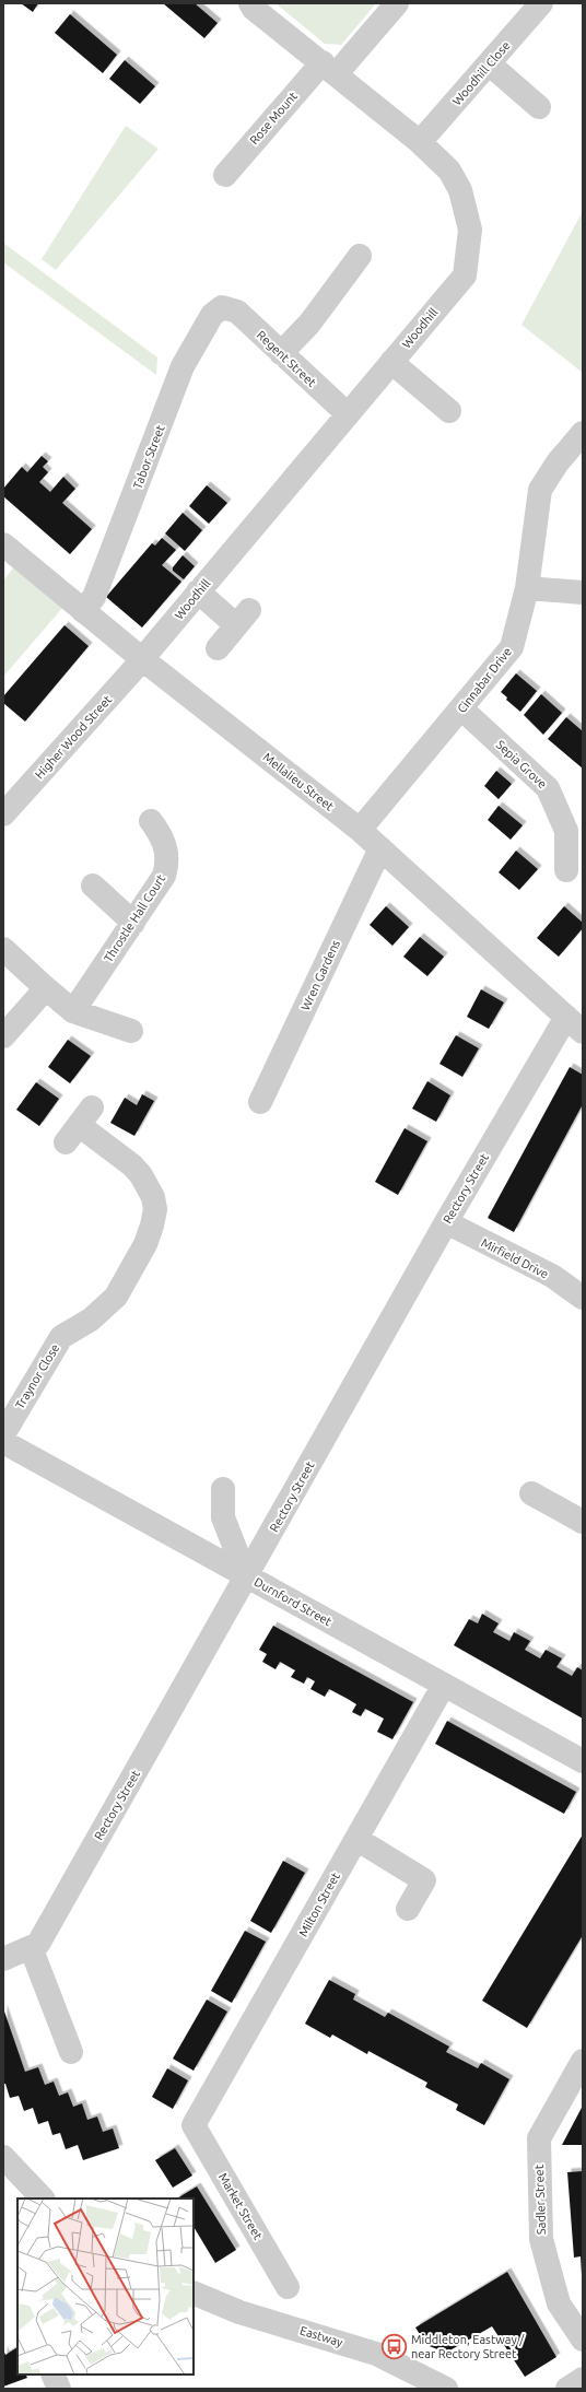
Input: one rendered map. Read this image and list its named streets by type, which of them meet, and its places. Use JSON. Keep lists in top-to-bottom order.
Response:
{
  "streets": {
    "street": [
      "Woodhill Close",
      "Rose Mount",
      "Woodhill",
      "Regent Street",
      "Tabor Street",
      "Cinnabar Drive",
      "Higher Wood Street",
      "Sepia Grove",
      "Mellalieu Street",
      "Throstle Hall Court",
      "Wren Gardens",
      "Rectory Street",
      "Mirfield Drive",
      "Traynor Close",
      "Durnford Street",
      "Milton Street",
      "Sadler Street",
      "Market Street",
      "Eastway"
    ]
  },
  "crossings": [
    ["Woodhill Close", "Woodhill"],
    ["Rose Mount", "Woodhill"],
    ["Woodhill", "Regent Street"],
    ["Woodhill", "Higher Wood Street"],
    ["Woodhill", "Mellalieu Street"],
    ["Regent Street", "Tabor Street"],
    ["Tabor Street", "Mellalieu Street"],
    ["Cinnabar Drive", "Sepia Grove"],
    ["Cinnabar Drive", "Mellalieu Street"],
    ["Higher Wood Street", "Mellalieu Street"],
    ["Mellalieu Street", "Wren Gardens"],
    ["Mellalieu Street", "Rectory Street"],
    ["Rectory Street", "Mirfield Drive"],
    ["Rectory Street", "Durnford Street"],
    ["Durnford Street", "Milton Street"],
    ["Milton Street", "Market Street"]
  ],
  "places": {
    "bus stop": ["Middleton, Eastway / near Rectory Street"]
  }
}
